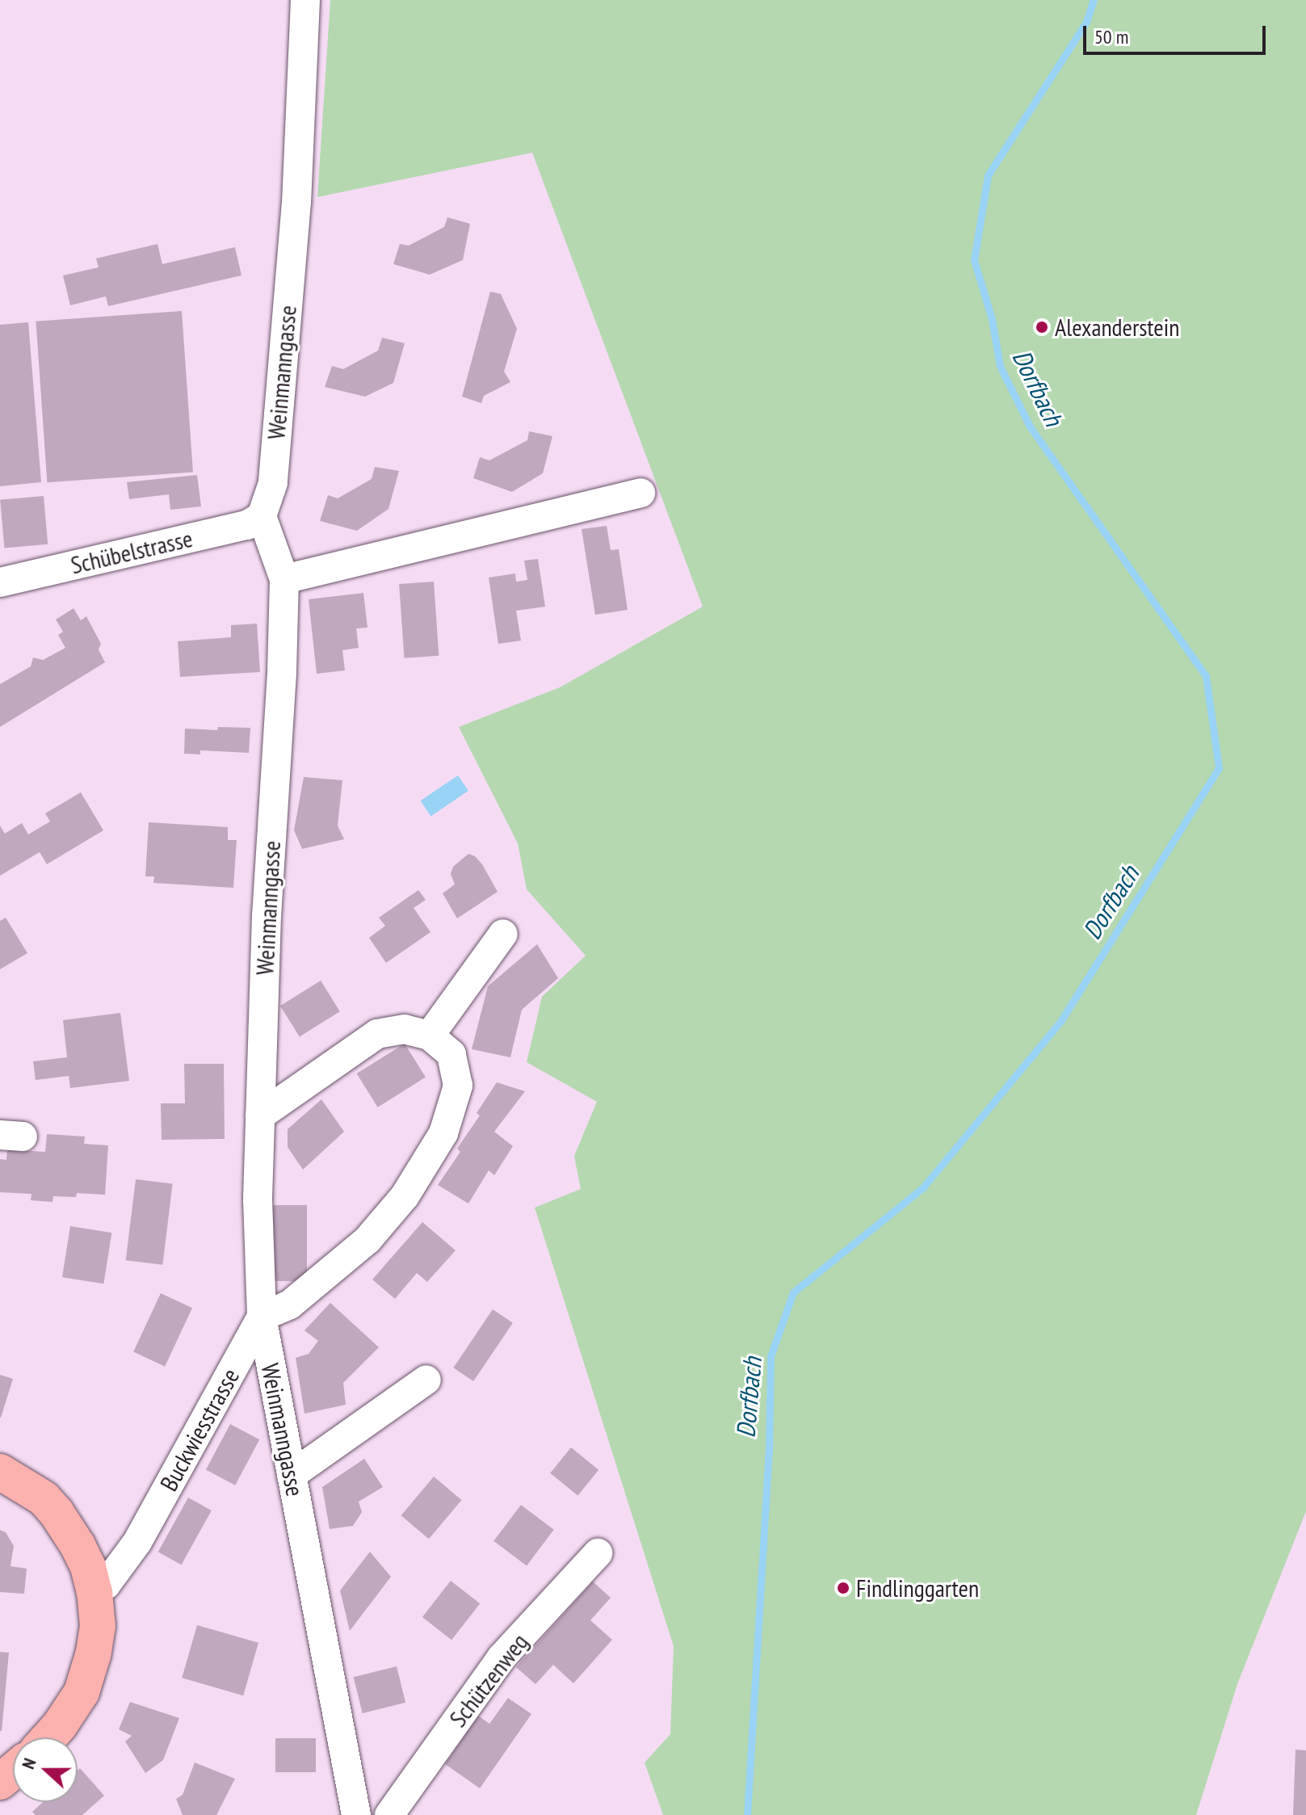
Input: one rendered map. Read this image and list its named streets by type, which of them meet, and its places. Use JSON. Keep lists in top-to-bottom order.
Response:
{
  "streets": {
    "street": [
      "Weinmanngasse",
      "Schübelstrasse",
      "Buckwiesstrasse",
      "Schützenweg"
    ]
  },
  "crossings": [
    ["Weinmanngasse", "Schübelstrasse"],
    ["Weinmanngasse", "Buckwiesstrasse"]
  ],
  "water": ["Dorfbach"],
  "places": ["Alexanderstein", "Findlinggarten"],
  "scale_bar": "50 m",
  "north": "left"
}
